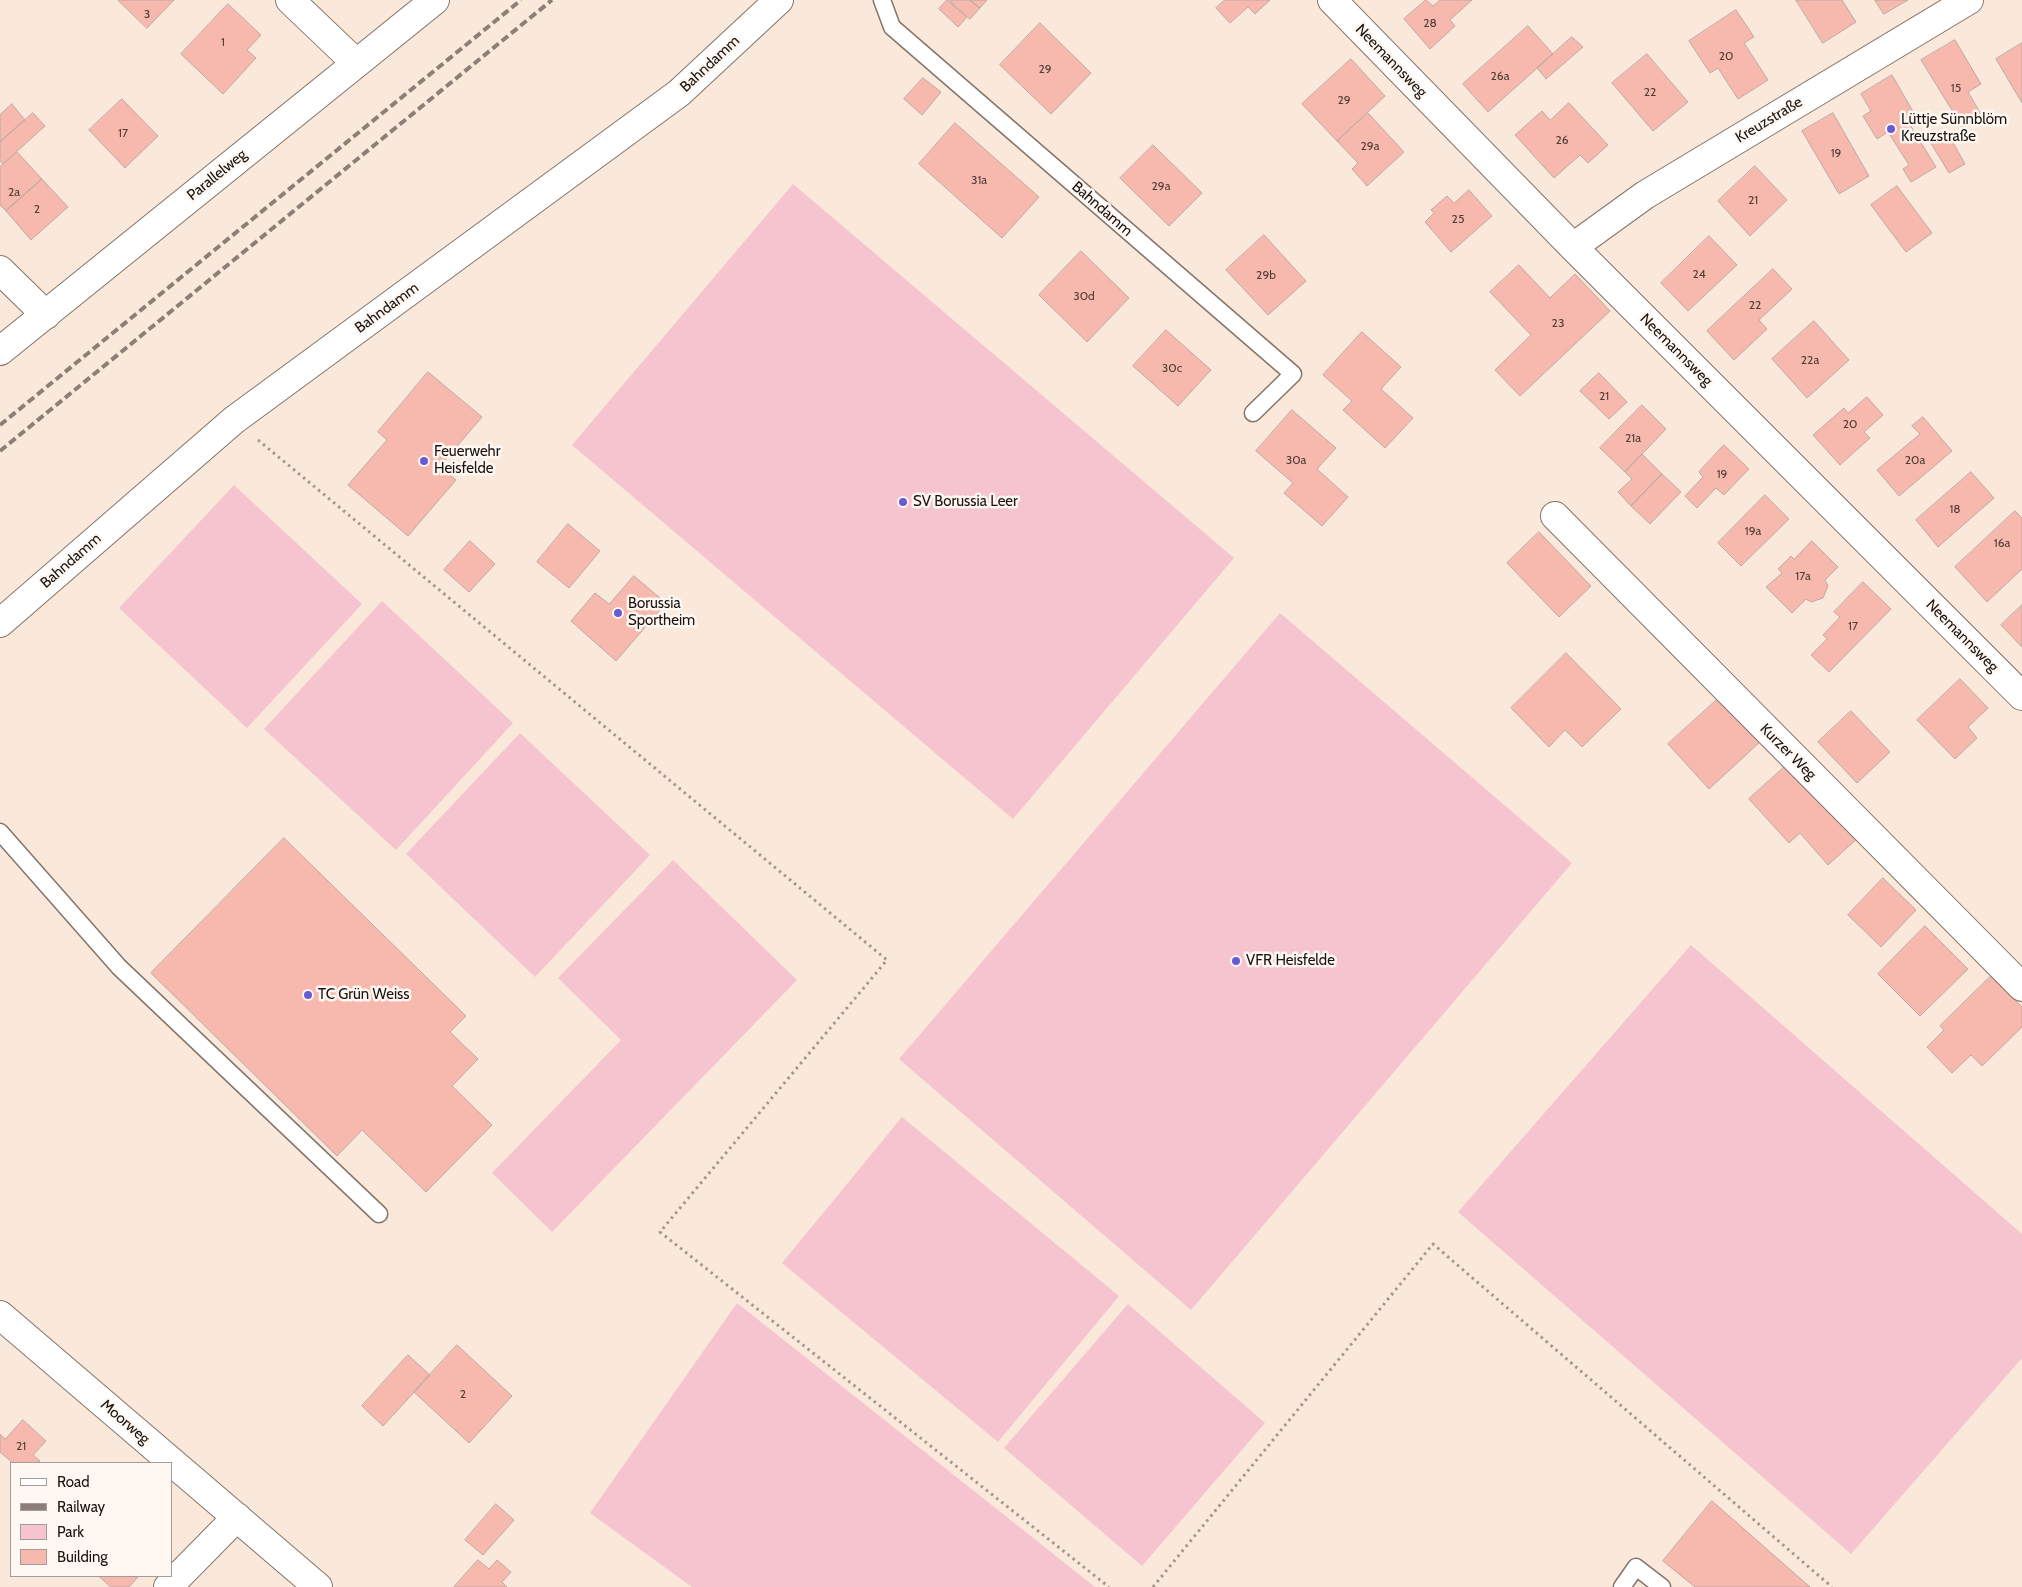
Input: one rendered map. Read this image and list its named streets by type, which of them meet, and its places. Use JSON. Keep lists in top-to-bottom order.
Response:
{
  "streets": {
    "street": [
      "Neemannsweg",
      "Bahndamm",
      "Kreuzstraße",
      "Parallelweg",
      "Kurzer Weg",
      "Moorweg"
    ]
  },
  "crossings": [
    ["Neemannsweg", "Kreuzstraße"]
  ],
  "places": [
    "Lüttje Sünnblöm Kreuzstraße",
    "Feuerwehr Heisfelde",
    "SV Borussia Leer",
    "Borussia Sportheim",
    "VFR Heisfelde",
    "TC Grün Weiss"
  ],
  "house_numbers": [
    "3",
    "28",
    "1",
    "20",
    "29",
    "26a",
    "15",
    "22",
    "29",
    "17",
    "26",
    "29a",
    "19",
    "31a",
    "29a",
    "2a",
    "21",
    "2",
    "25",
    "24",
    "29b",
    "30d",
    "22",
    "23",
    "22a",
    "30c",
    "21",
    "20",
    "21a",
    "30a",
    "20a",
    "19",
    "18",
    "19a",
    "16a",
    "17a",
    "17",
    "2",
    "21"
  ],
  "legend": [
    "Road",
    "Railway",
    "Park",
    "Building"
  ]
}
